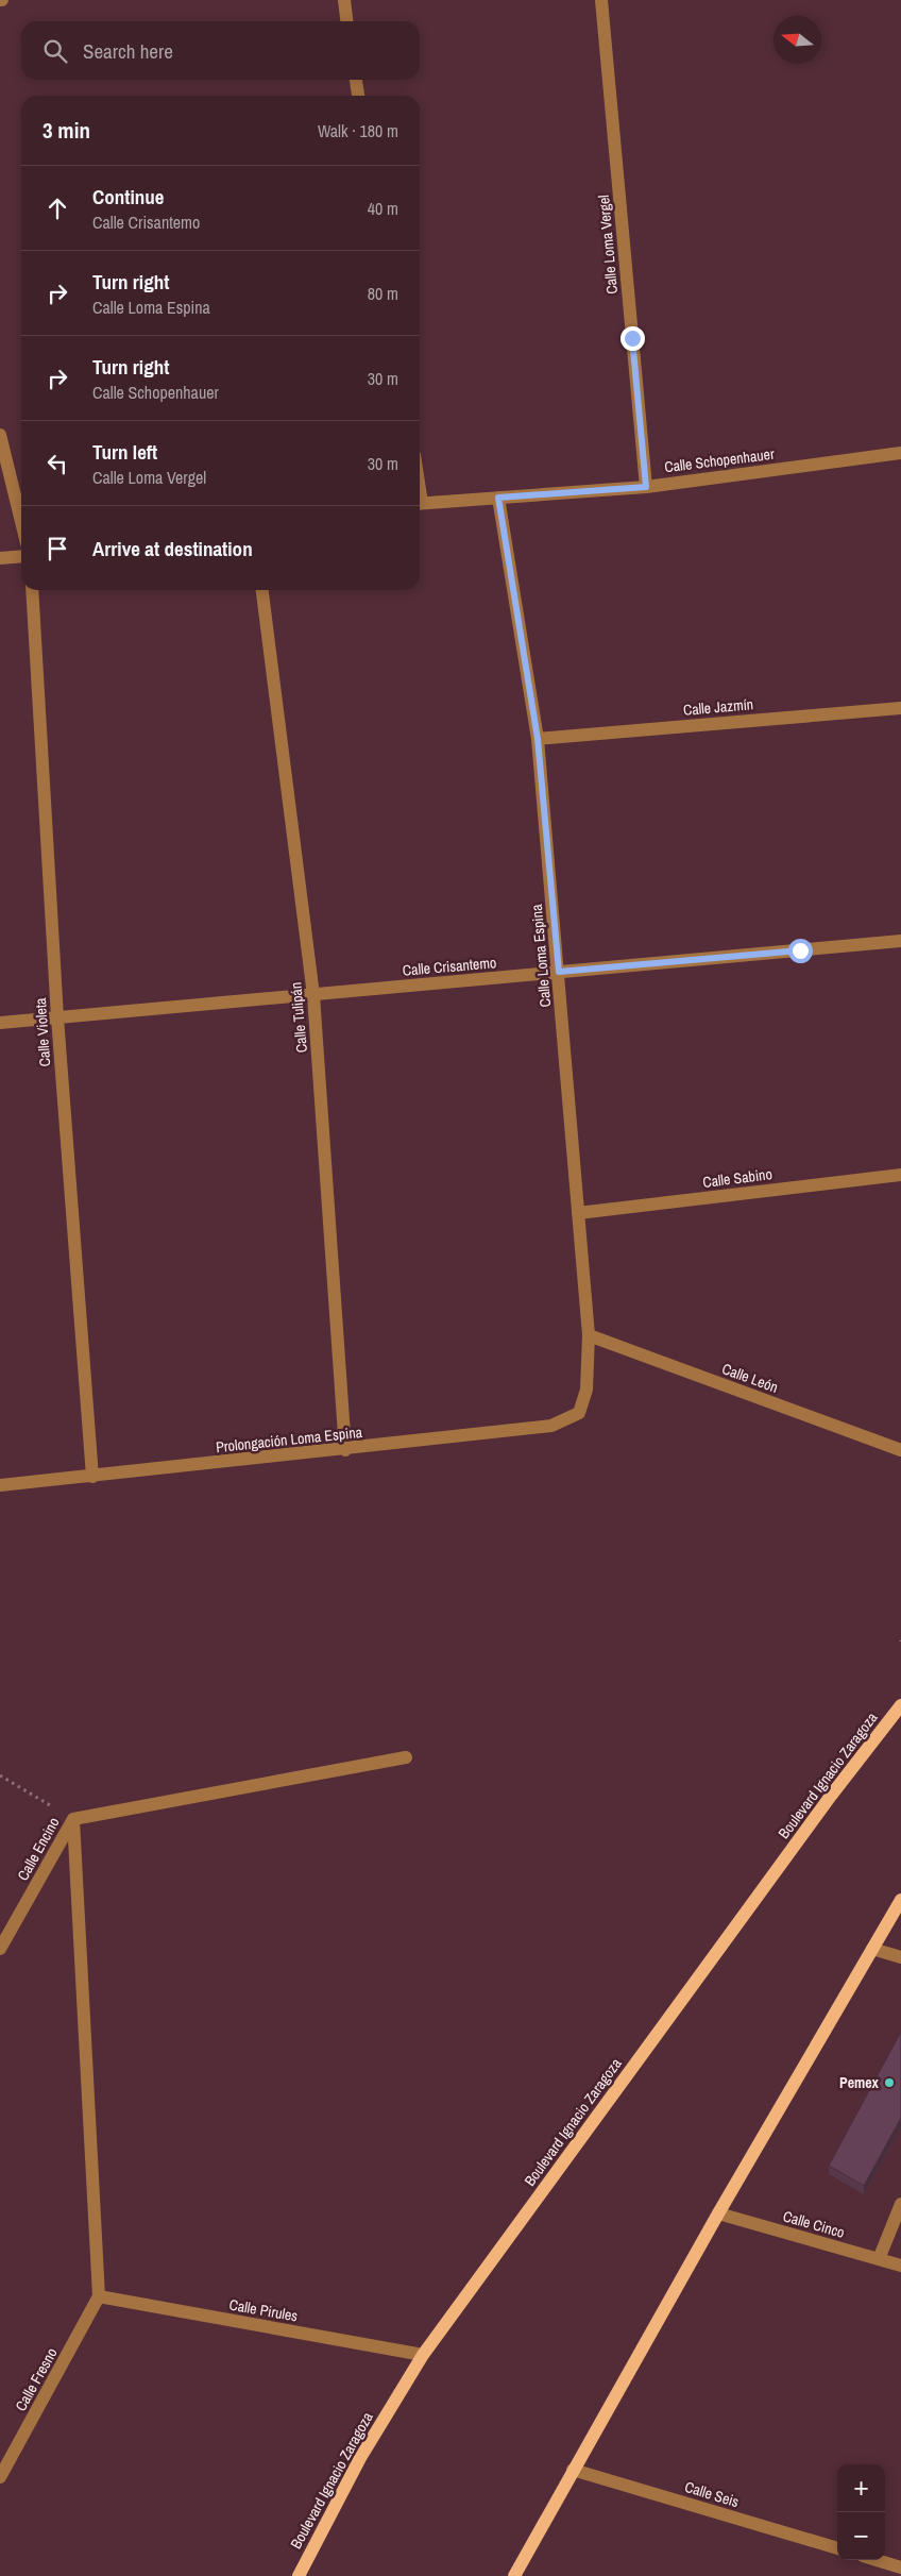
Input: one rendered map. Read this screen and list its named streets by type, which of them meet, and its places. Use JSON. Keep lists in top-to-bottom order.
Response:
{
  "streets": {
    "main road": ["Boulevard Ignacio Zaragoza"],
    "street": [
      "Calle Loma Vergel",
      "Calle Schopenhauer",
      "Calle Jazmín",
      "Calle Loma Espina",
      "Calle Crisantemo",
      "Calle Tulipán",
      "Calle Violeta",
      "Calle Sabino",
      "Calle León",
      "Prolongación Loma Espina",
      "Calle Encino",
      "Calle Cinco",
      "Calle Pirules",
      "Calle Fresno",
      "Calle Seis"
    ]
  },
  "crossings": [
    ["Calle Loma Vergel", "Calle Schopenhauer"],
    ["Calle Schopenhauer", "Calle Loma Espina"],
    ["Calle Jazmín", "Calle Loma Espina"],
    ["Calle Loma Espina", "Calle Crisantemo"],
    ["Calle Loma Espina", "Calle Sabino"],
    ["Calle Loma Espina", "Calle León"],
    ["Calle Loma Espina", "Prolongación Loma Espina"],
    ["Calle Crisantemo", "Calle Tulipán"],
    ["Calle Crisantemo", "Calle Violeta"],
    ["Calle Tulipán", "Prolongación Loma Espina"],
    ["Calle Violeta", "Prolongación Loma Espina"],
    ["Boulevard Ignacio Zaragoza", "Calle Pirules"],
    ["Calle Pirules", "Calle Fresno"]
  ],
  "places": ["Pemex"],
  "north": "left",
  "page": {
    "search": "Search here",
    "heading": ["3 min", "Walk · 180 m"],
    "list": [
      ["Continue", "Calle Crisantemo", "40 m"],
      ["Turn right", "Calle Loma Espina", "80 m"],
      ["Turn right", "Calle Schopenhauer", "30 m"],
      ["Turn left", "Calle Loma Vergel", "30 m"],
      "Arrive at destination"
    ],
    "map_buttons": ["+", "−"]
  }
}
